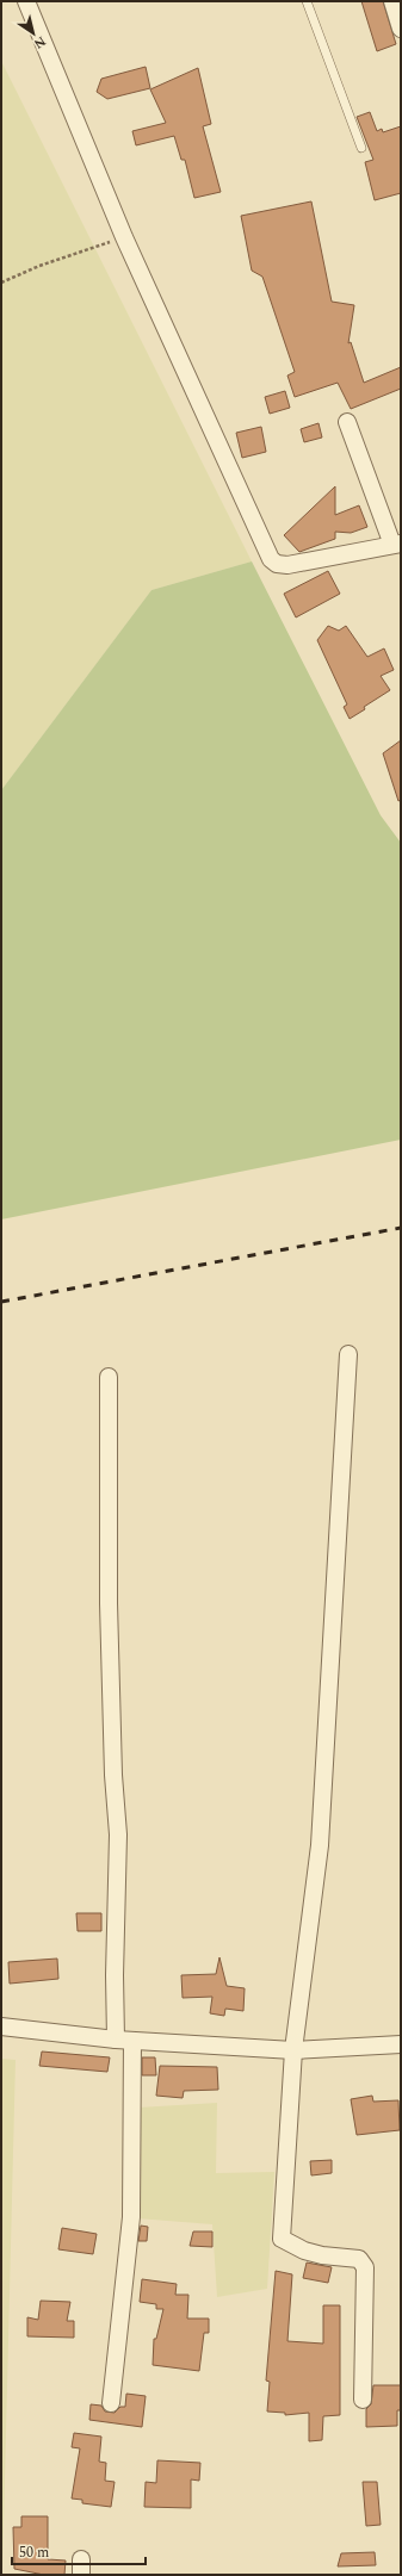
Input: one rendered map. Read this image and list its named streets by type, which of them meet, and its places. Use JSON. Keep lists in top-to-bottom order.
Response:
{
  "scale_bar": "50 m",
  "north": "bottom right"
}
